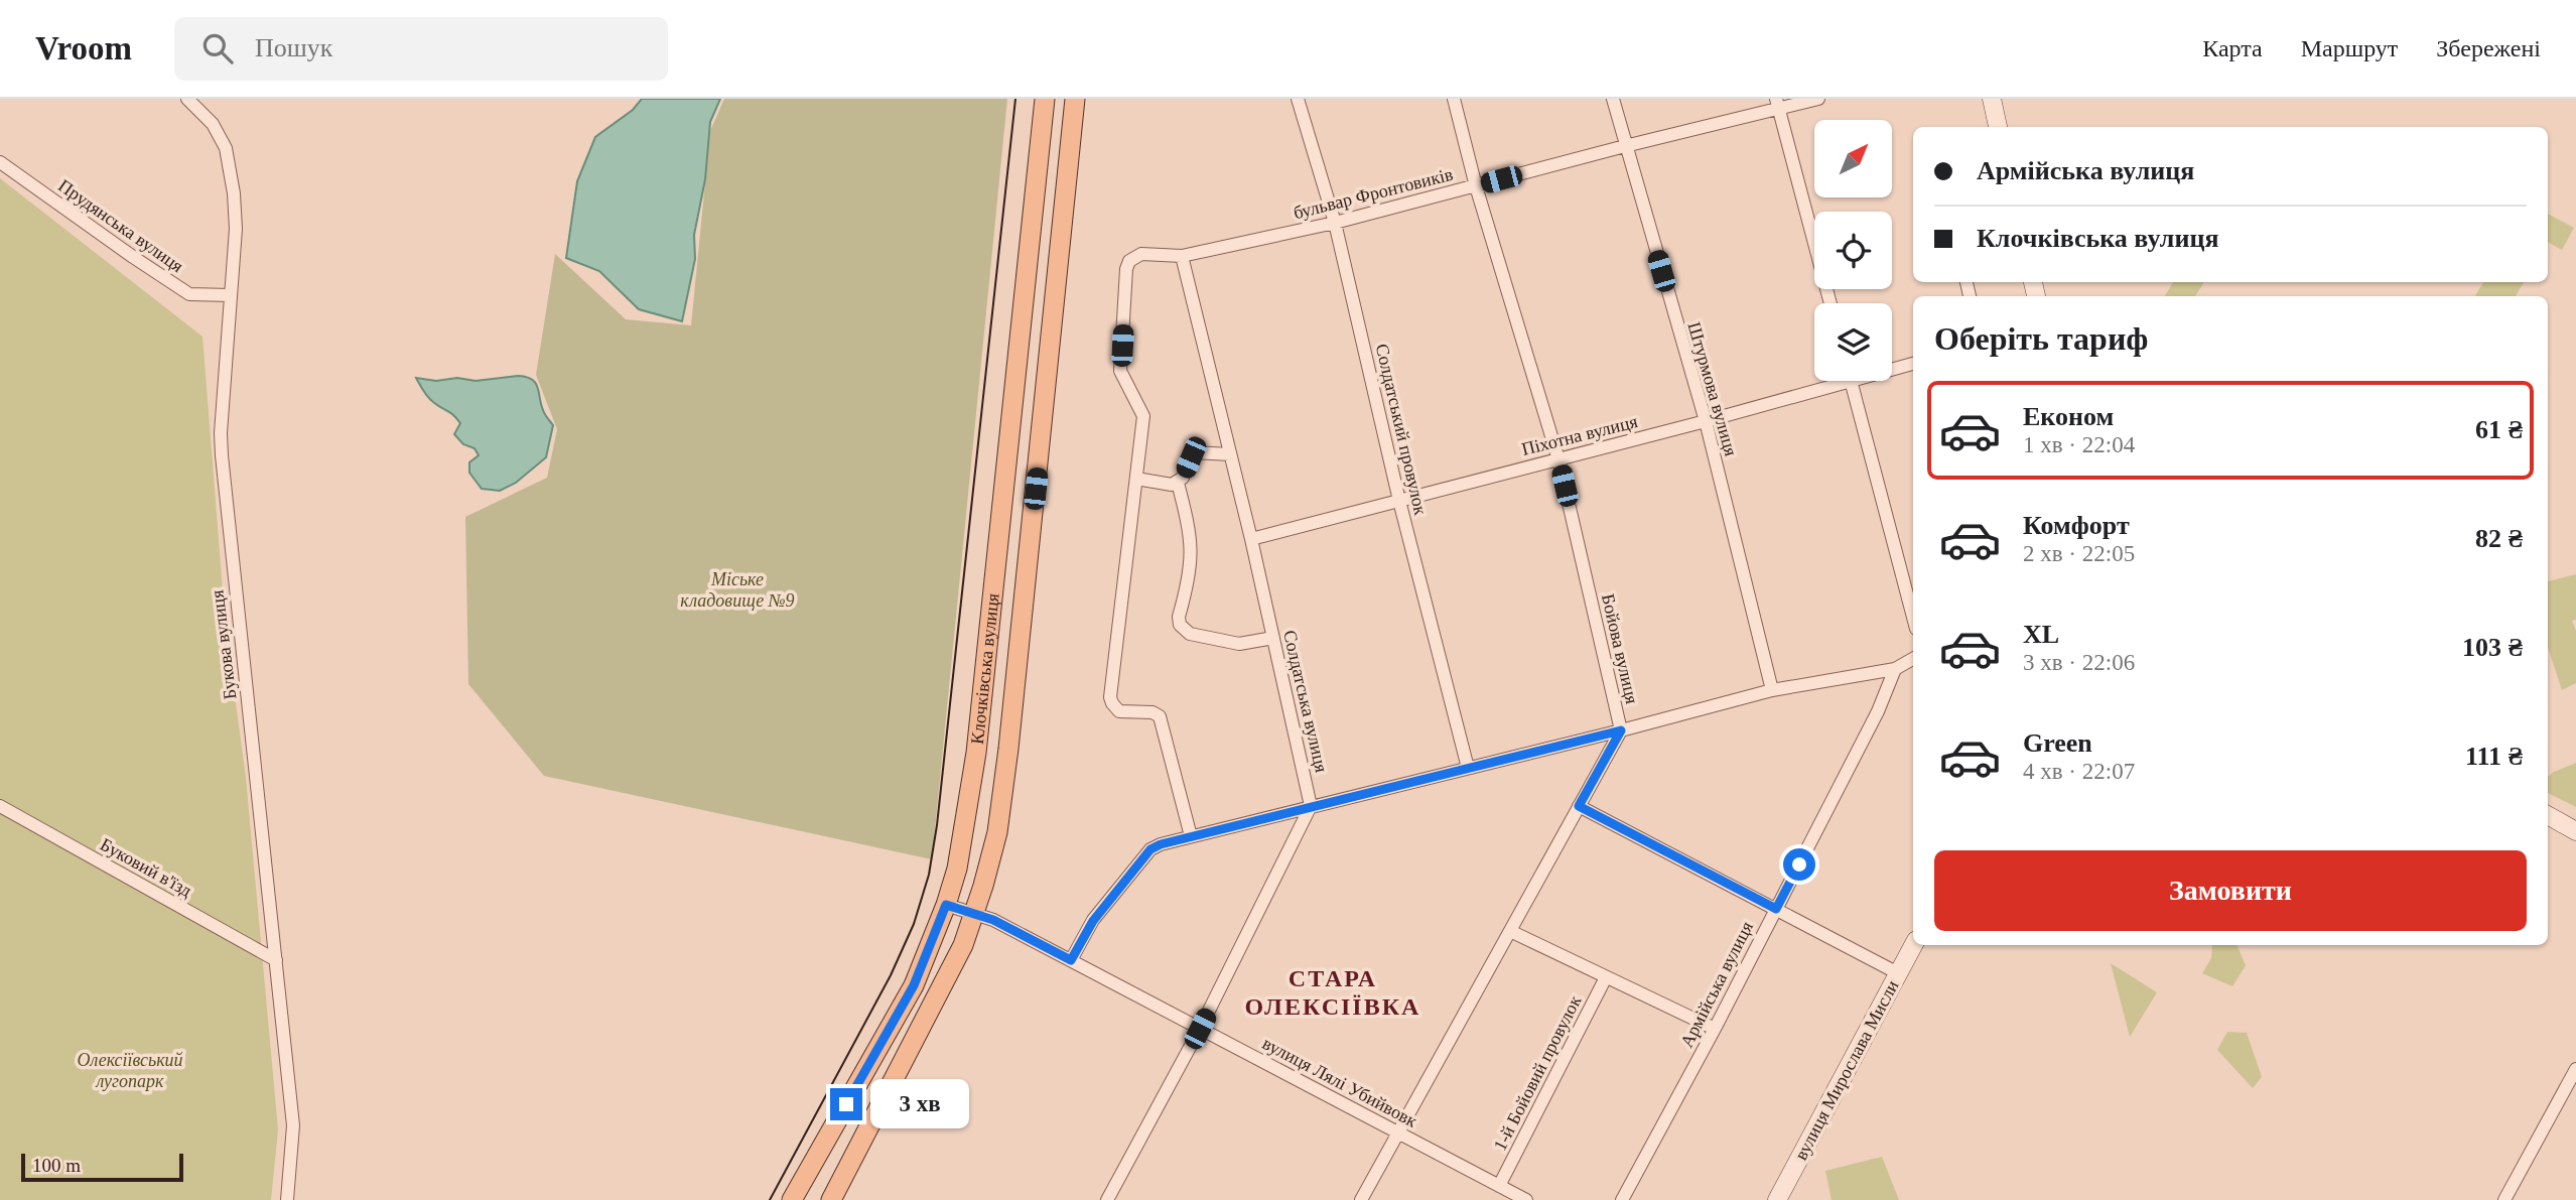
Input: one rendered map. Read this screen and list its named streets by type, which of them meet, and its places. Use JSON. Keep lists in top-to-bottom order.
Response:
{
  "streets": {
    "main road": ["Клочківська вулиця"],
    "street": [
      "бульвар Фронтовиків",
      "Прудянська вулиця",
      "Штурмова вулиця",
      "Солдатський провулок",
      "Піхотна вулиця",
      "Букова вулиця",
      "Бойова вулиця",
      "Солдатська вулиця",
      "Буковий в'їзд",
      "Армійська вулиця",
      "вулиця Мирослава Мисли",
      "1-й Бойовий провулок",
      "вулиця Лялі Убийвовк"
    ]
  },
  "crossings": [
    ["бульвар Фронтовиків", "Штурмова вулиця"],
    ["бульвар Фронтовиків", "Солдатський провулок"],
    ["бульвар Фронтовиків", "Бойова вулиця"],
    ["бульвар Фронтовиків", "Солдатська вулиця"],
    ["Прудянська вулиця", "Букова вулиця"],
    ["Штурмова вулиця", "Піхотна вулиця"],
    ["Солдатський провулок", "Піхотна вулиця"],
    ["Піхотна вулиця", "Бойова вулиця"],
    ["Піхотна вулиця", "Солдатська вулиця"],
    ["Букова вулиця", "Буковий в'їзд"],
    ["Бойова вулиця", "вулиця Лялі Убийвовк"],
    ["Клочківська вулиця", "вулиця Лялі Убийвовк"],
    ["1-й Бойовий провулок", "вулиця Лялі Убийвовк"]
  ],
  "districts": ["СТАРА ОЛЕКСІЇВКА"],
  "parks": ["Міське кладовище №9", "Олексіївський лугопарк"],
  "scale_bar": "100 m",
  "north": "top right",
  "page": {
    "header": "Vroom",
    "search": "Пошук",
    "nav": ["Карта", "Маршрут", "Збережені"],
    "banner": ["Армійська вулиця", "Клочківська вулиця"],
    "heading": "Оберіть тариф",
    "list": [
      {
        "name": "Економ",
        "note": "1 хв · 22:04",
        "value": "61 ₴"
      },
      {
        "name": "Комфорт",
        "note": "2 хв · 22:05",
        "value": "82 ₴"
      },
      {
        "name": "XL",
        "note": "3 хв · 22:06",
        "value": "103 ₴"
      },
      {
        "name": "Green",
        "note": "4 хв · 22:07",
        "value": "111 ₴"
      }
    ],
    "buttons": "Замовити",
    "bubble": "3 хв",
    "scale": "100 m"
  }
}
